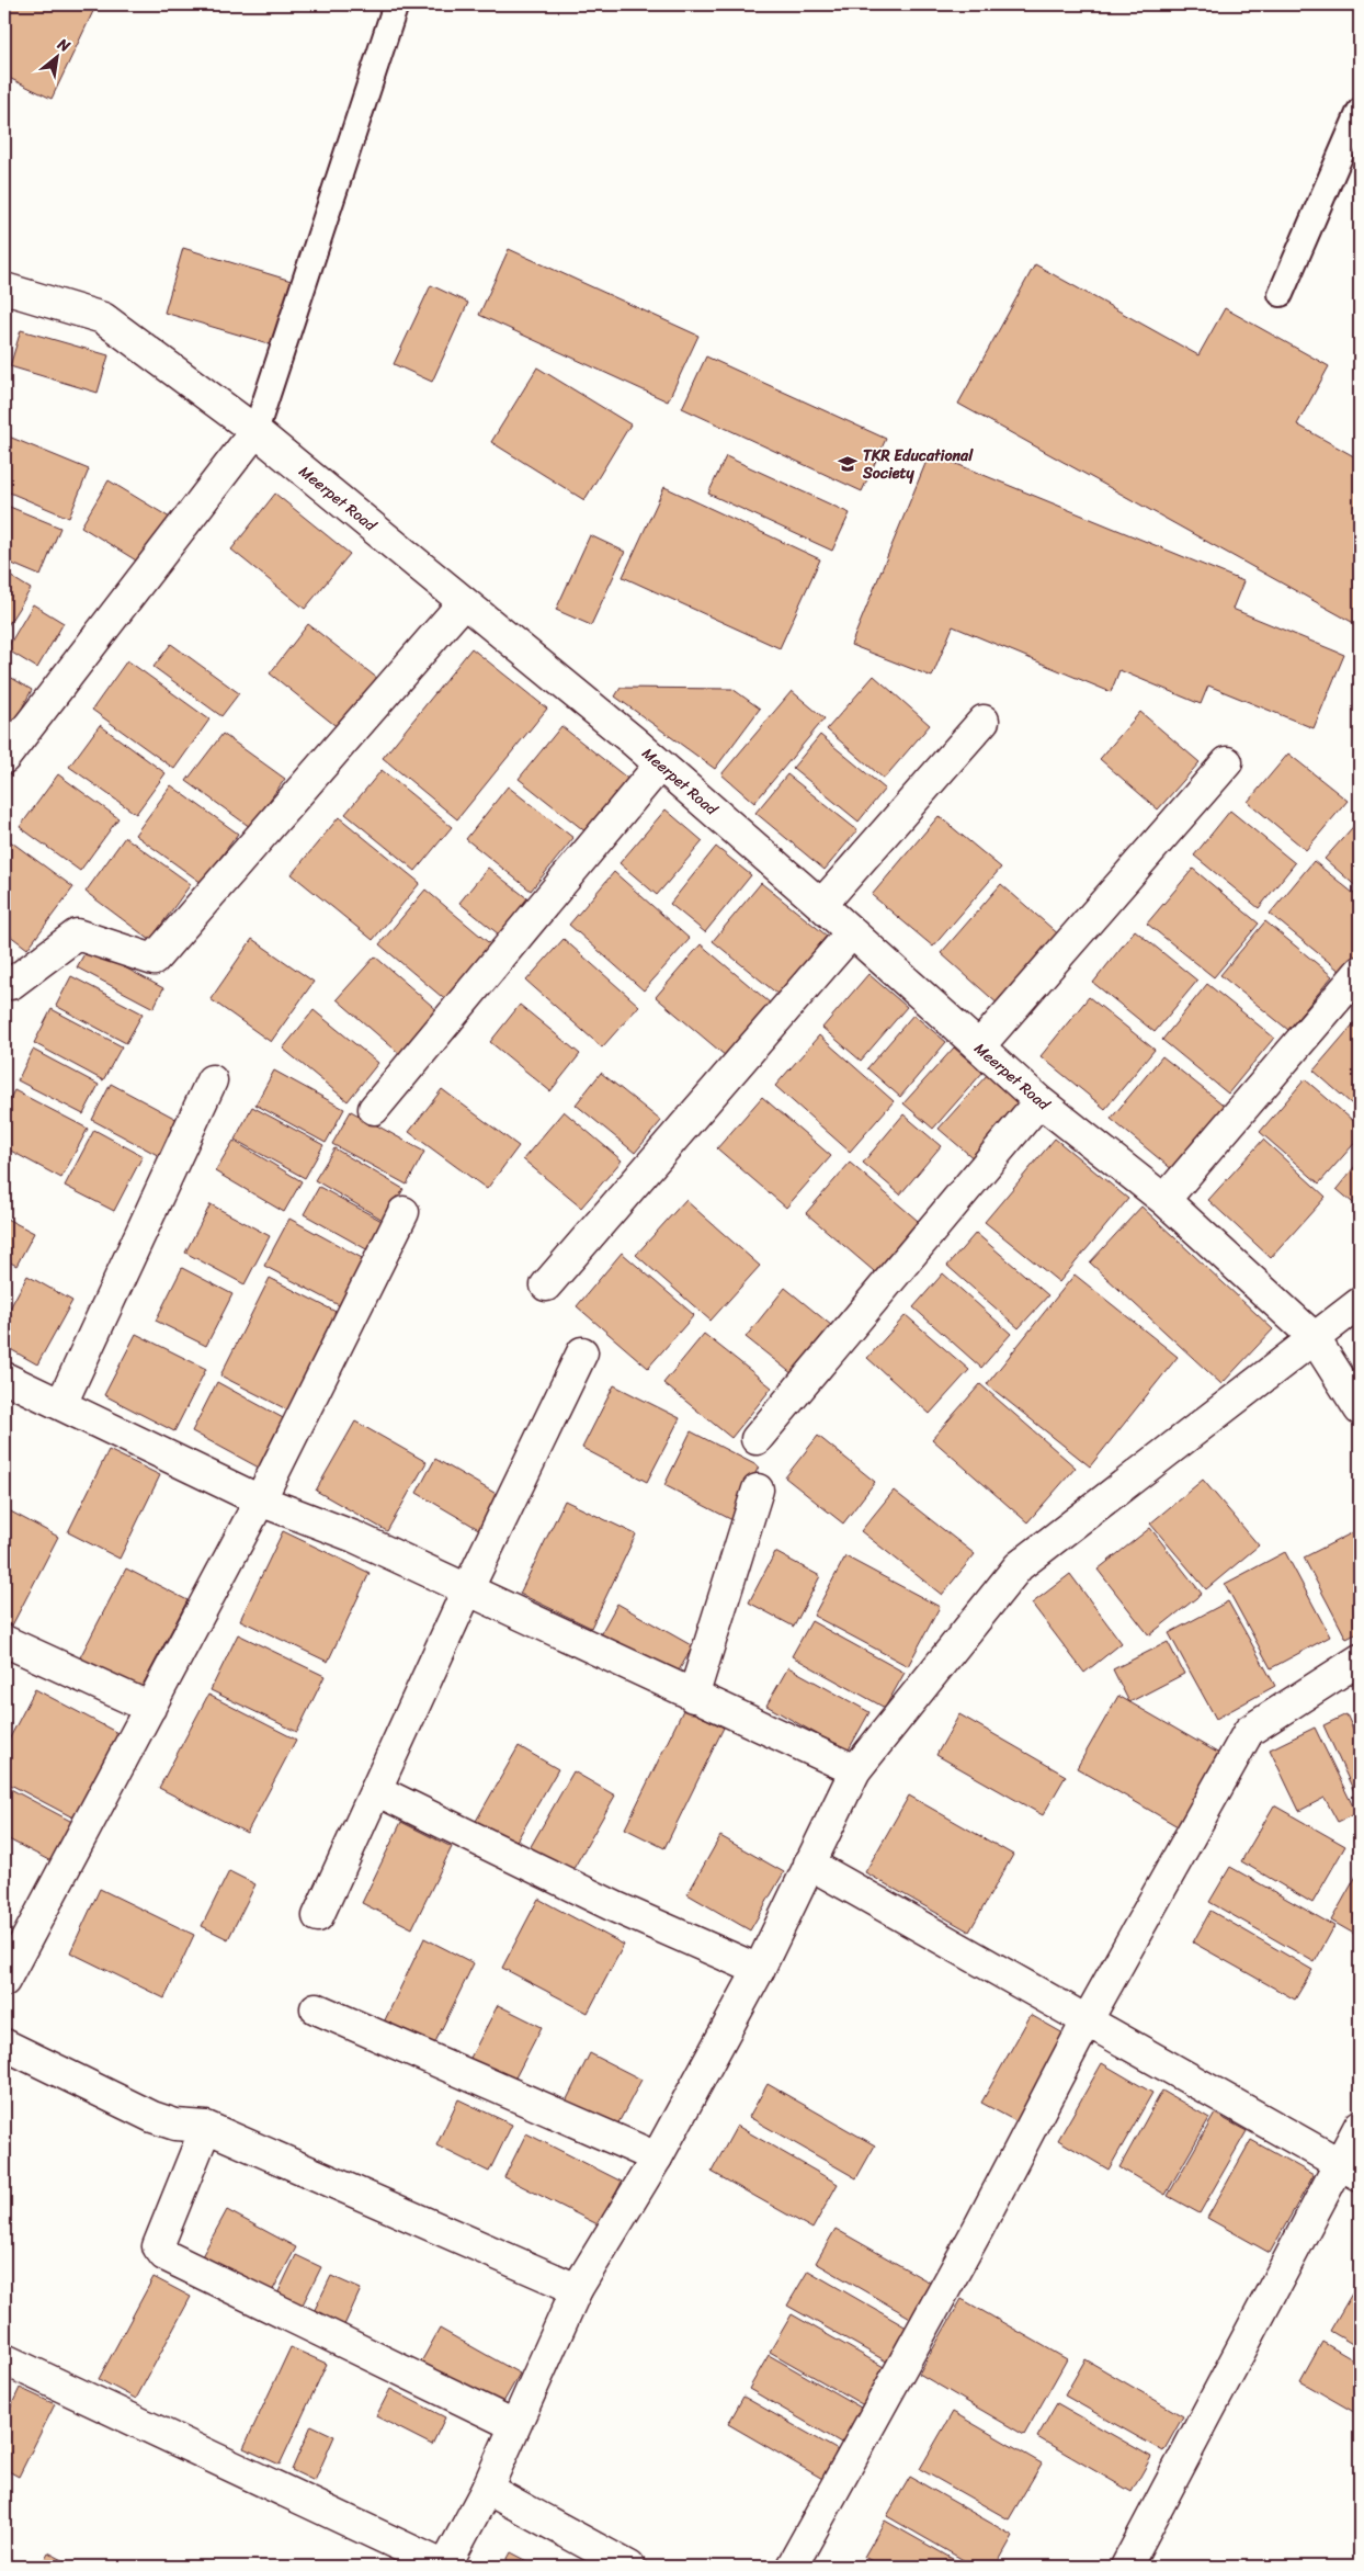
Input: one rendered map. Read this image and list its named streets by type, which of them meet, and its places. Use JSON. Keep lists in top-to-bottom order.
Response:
{
  "streets": {
    "street": ["Meerpet Road"]
  },
  "places": {
    "school or university": ["TKR Educational Society"]
  },
  "north": "top right"
}
